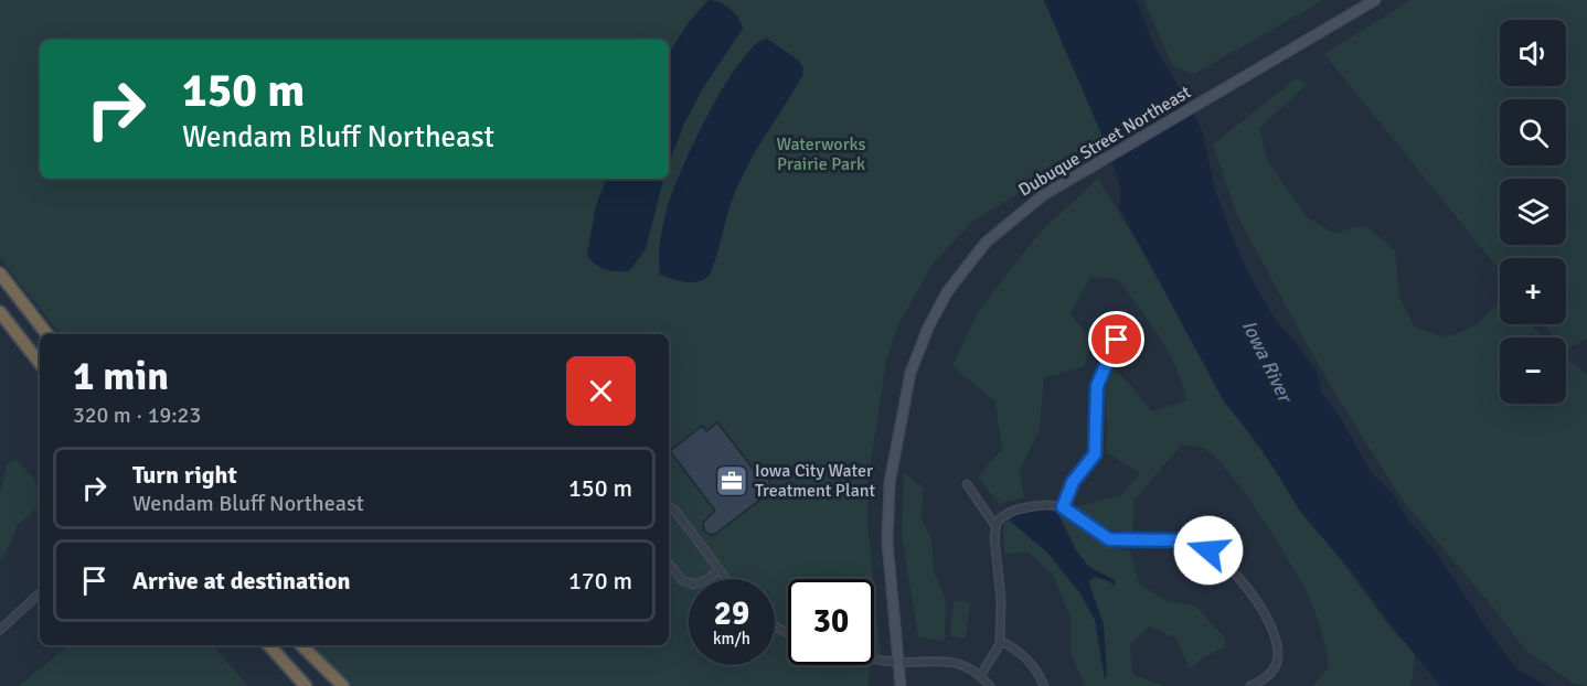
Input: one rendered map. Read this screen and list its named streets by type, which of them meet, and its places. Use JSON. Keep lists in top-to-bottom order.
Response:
{
  "streets": {
    "main road": ["Dubuque Street Northeast"]
  },
  "water": ["Iowa River"],
  "parks": ["Waterworks Prairie Park"],
  "places": {
    "office": ["Iowa City Water Treatment Plant"]
  },
  "page": {
    "map_buttons": ["+", "−"],
    "turn": ["150 m", "Wendam Bluff Northeast"],
    "heading": ["1 min", "320 m · 19:23"],
    "list": [
      {
        "name": "Turn right",
        "note": "Wendam Bluff Northeast",
        "value": "150 m"
      },
      {
        "name": "Arrive at destination",
        "value": "170 m"
      }
    ],
    "speed": "29 km/h",
    "limit": "30"
  }
}
